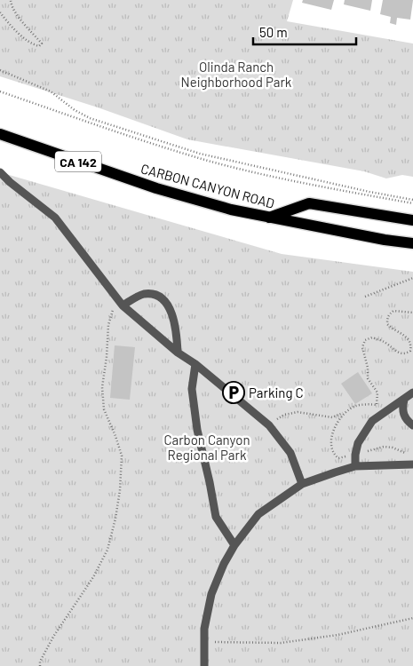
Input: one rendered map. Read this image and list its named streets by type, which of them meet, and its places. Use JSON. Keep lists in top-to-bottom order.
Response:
{
  "streets": {
    "main road": ["CA 142", "CARBON CANYON ROAD"]
  },
  "parks": ["Olinda Ranch Neighborhood Park", "Carbon Canyon Regional Park"],
  "places": {
    "parking": ["Parking C"]
  },
  "scale_bar": "50 m"
}
